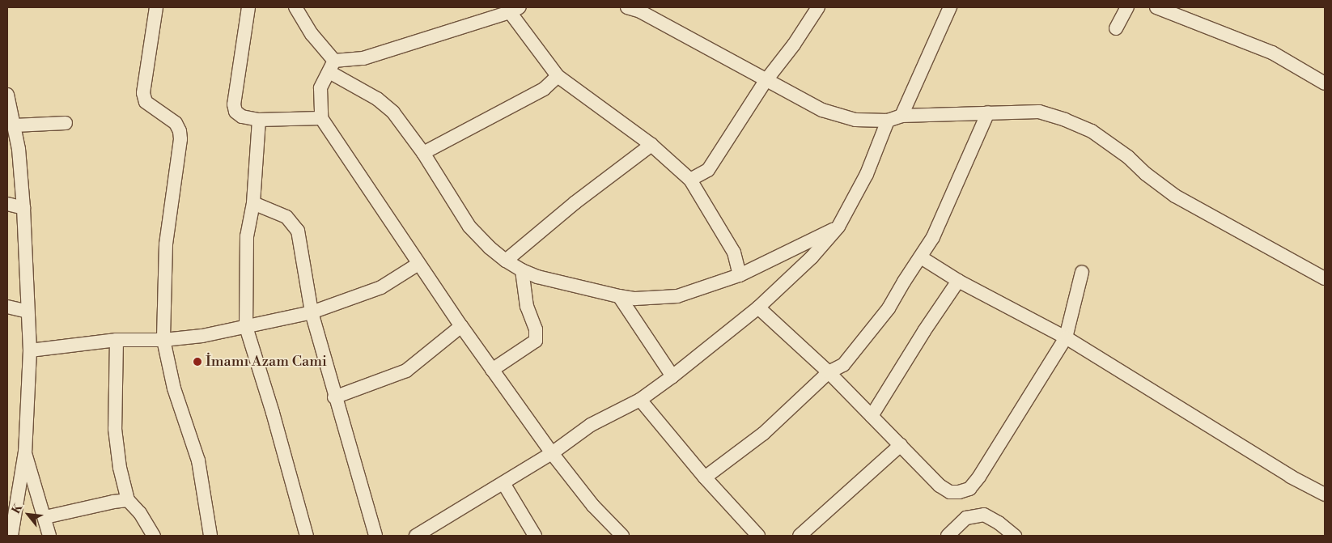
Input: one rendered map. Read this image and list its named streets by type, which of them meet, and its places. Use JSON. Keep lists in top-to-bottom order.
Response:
{
  "places": ["İmamı Azam Cami"],
  "north": "top left"
}
